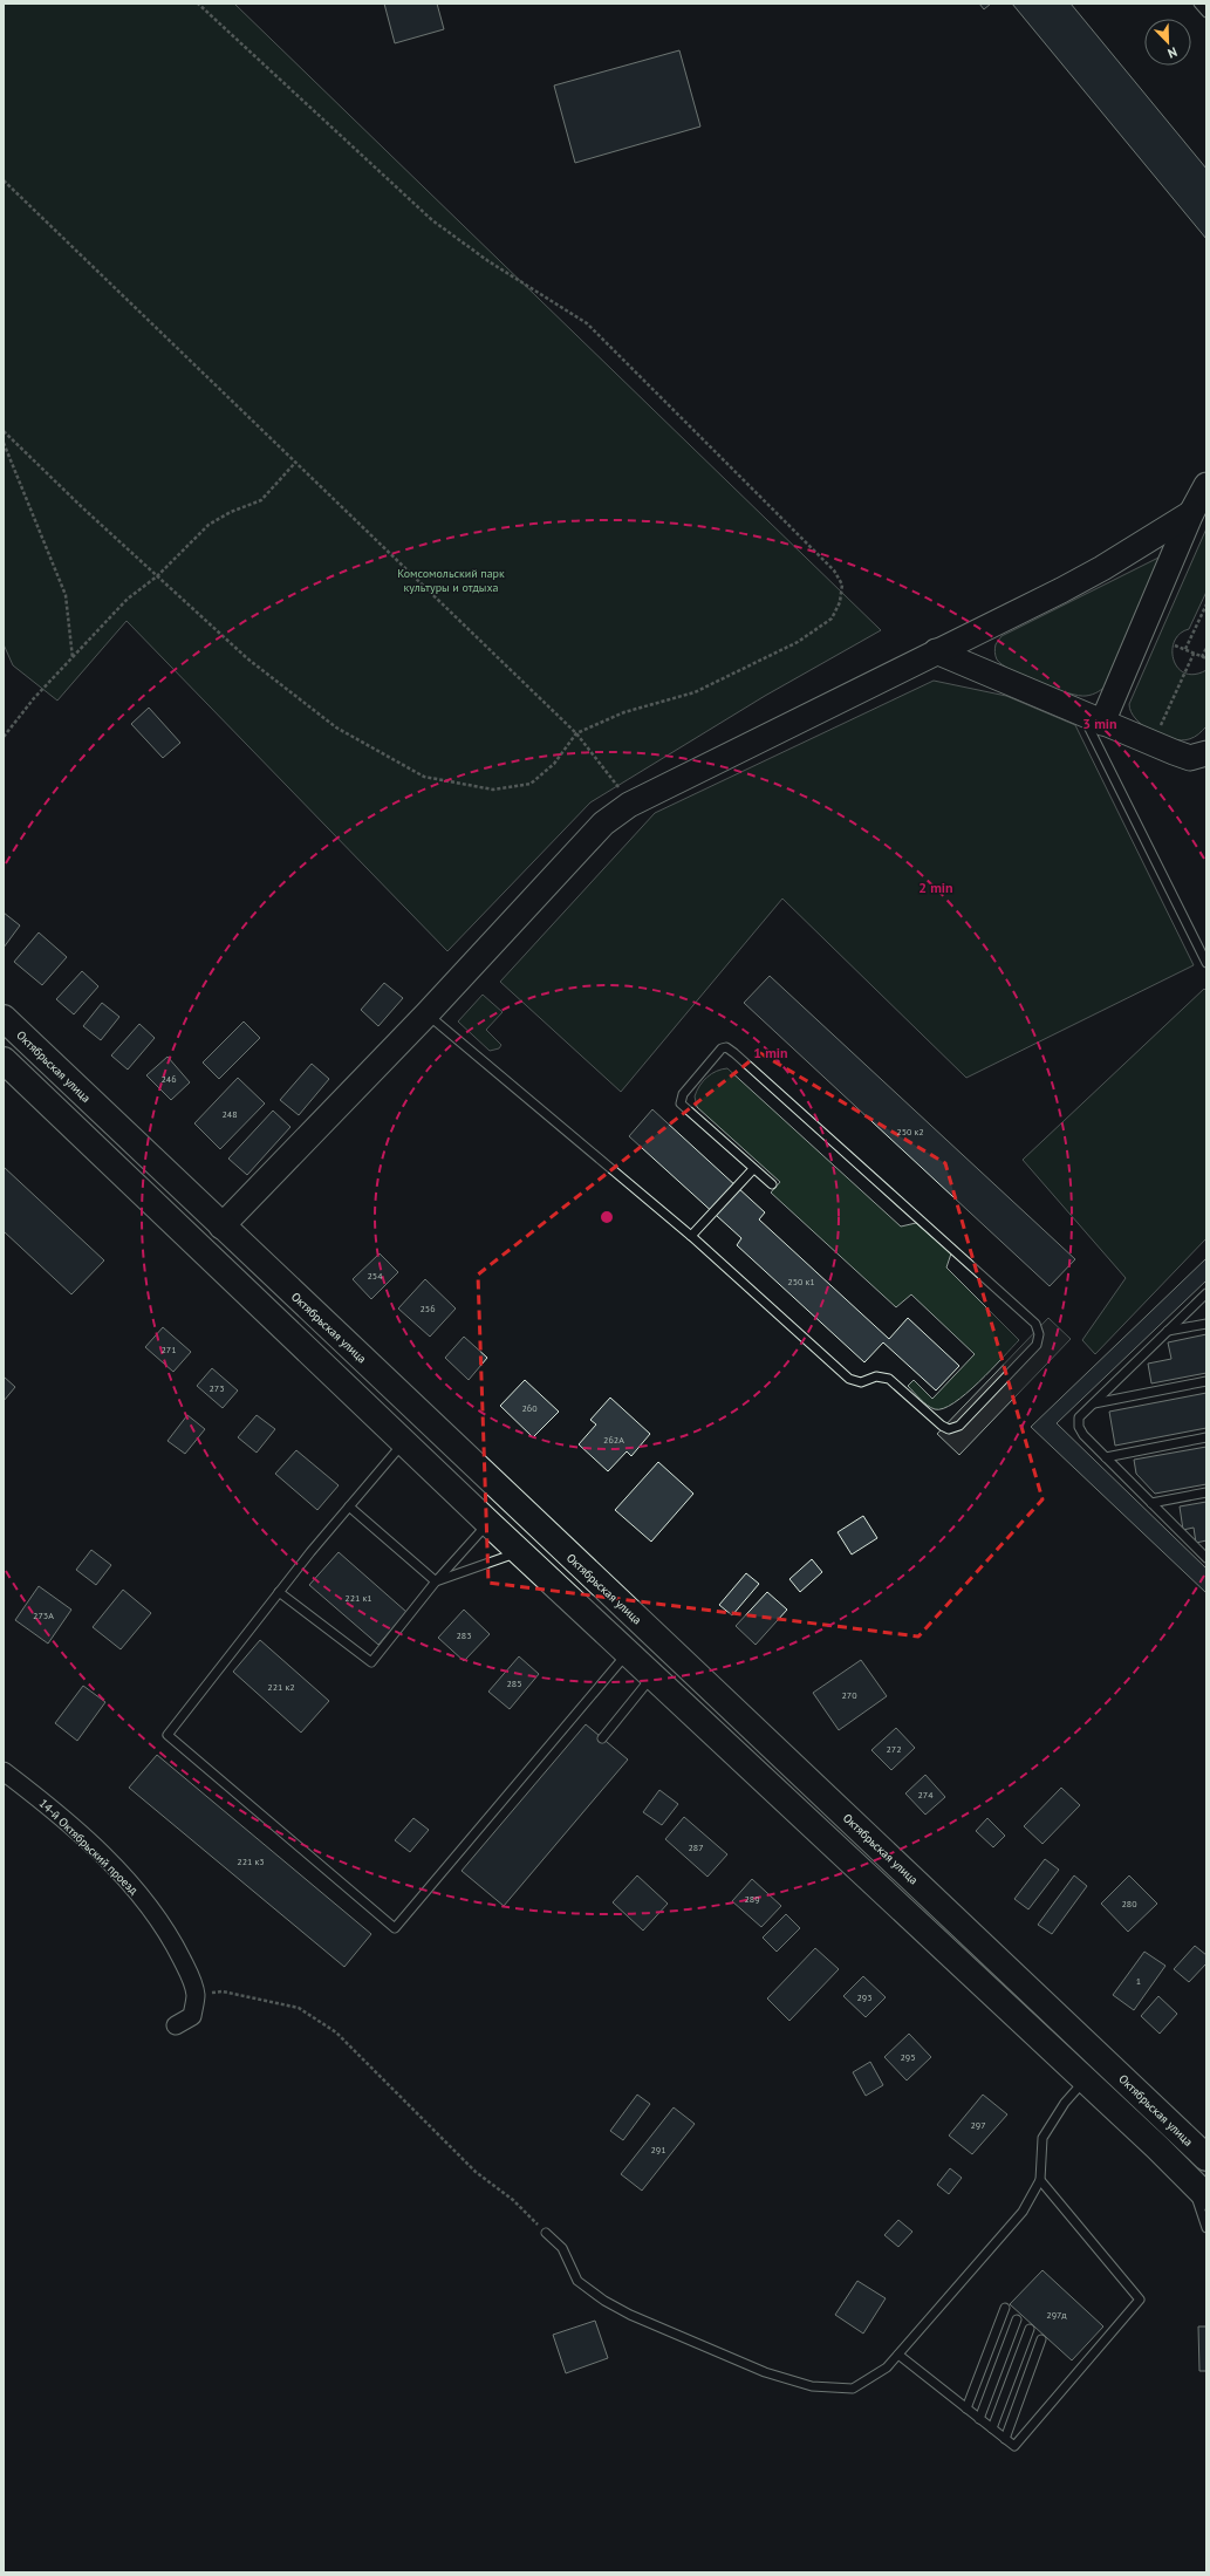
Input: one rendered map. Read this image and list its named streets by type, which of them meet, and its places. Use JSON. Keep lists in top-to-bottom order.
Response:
{
  "streets": {
    "main road": ["Октябрьская улица"],
    "street": ["14-й Октябрьский проезд"]
  },
  "parks": ["Комсомольский парк культуры и отдыха"],
  "house_numbers": [
    "246",
    "248",
    "250 к2",
    "254",
    "250 к1",
    "256",
    "271",
    "273",
    "260",
    "262А",
    "221 к1",
    "273А",
    "283",
    "285",
    "221 к2",
    "270",
    "272",
    "274",
    "287",
    "221 к3",
    "289",
    "280",
    "1",
    "293",
    "295",
    "297",
    "291",
    "297д"
  ],
  "north": "bottom right",
  "rings": ["3 min", "2 min", "1 min"]
}
